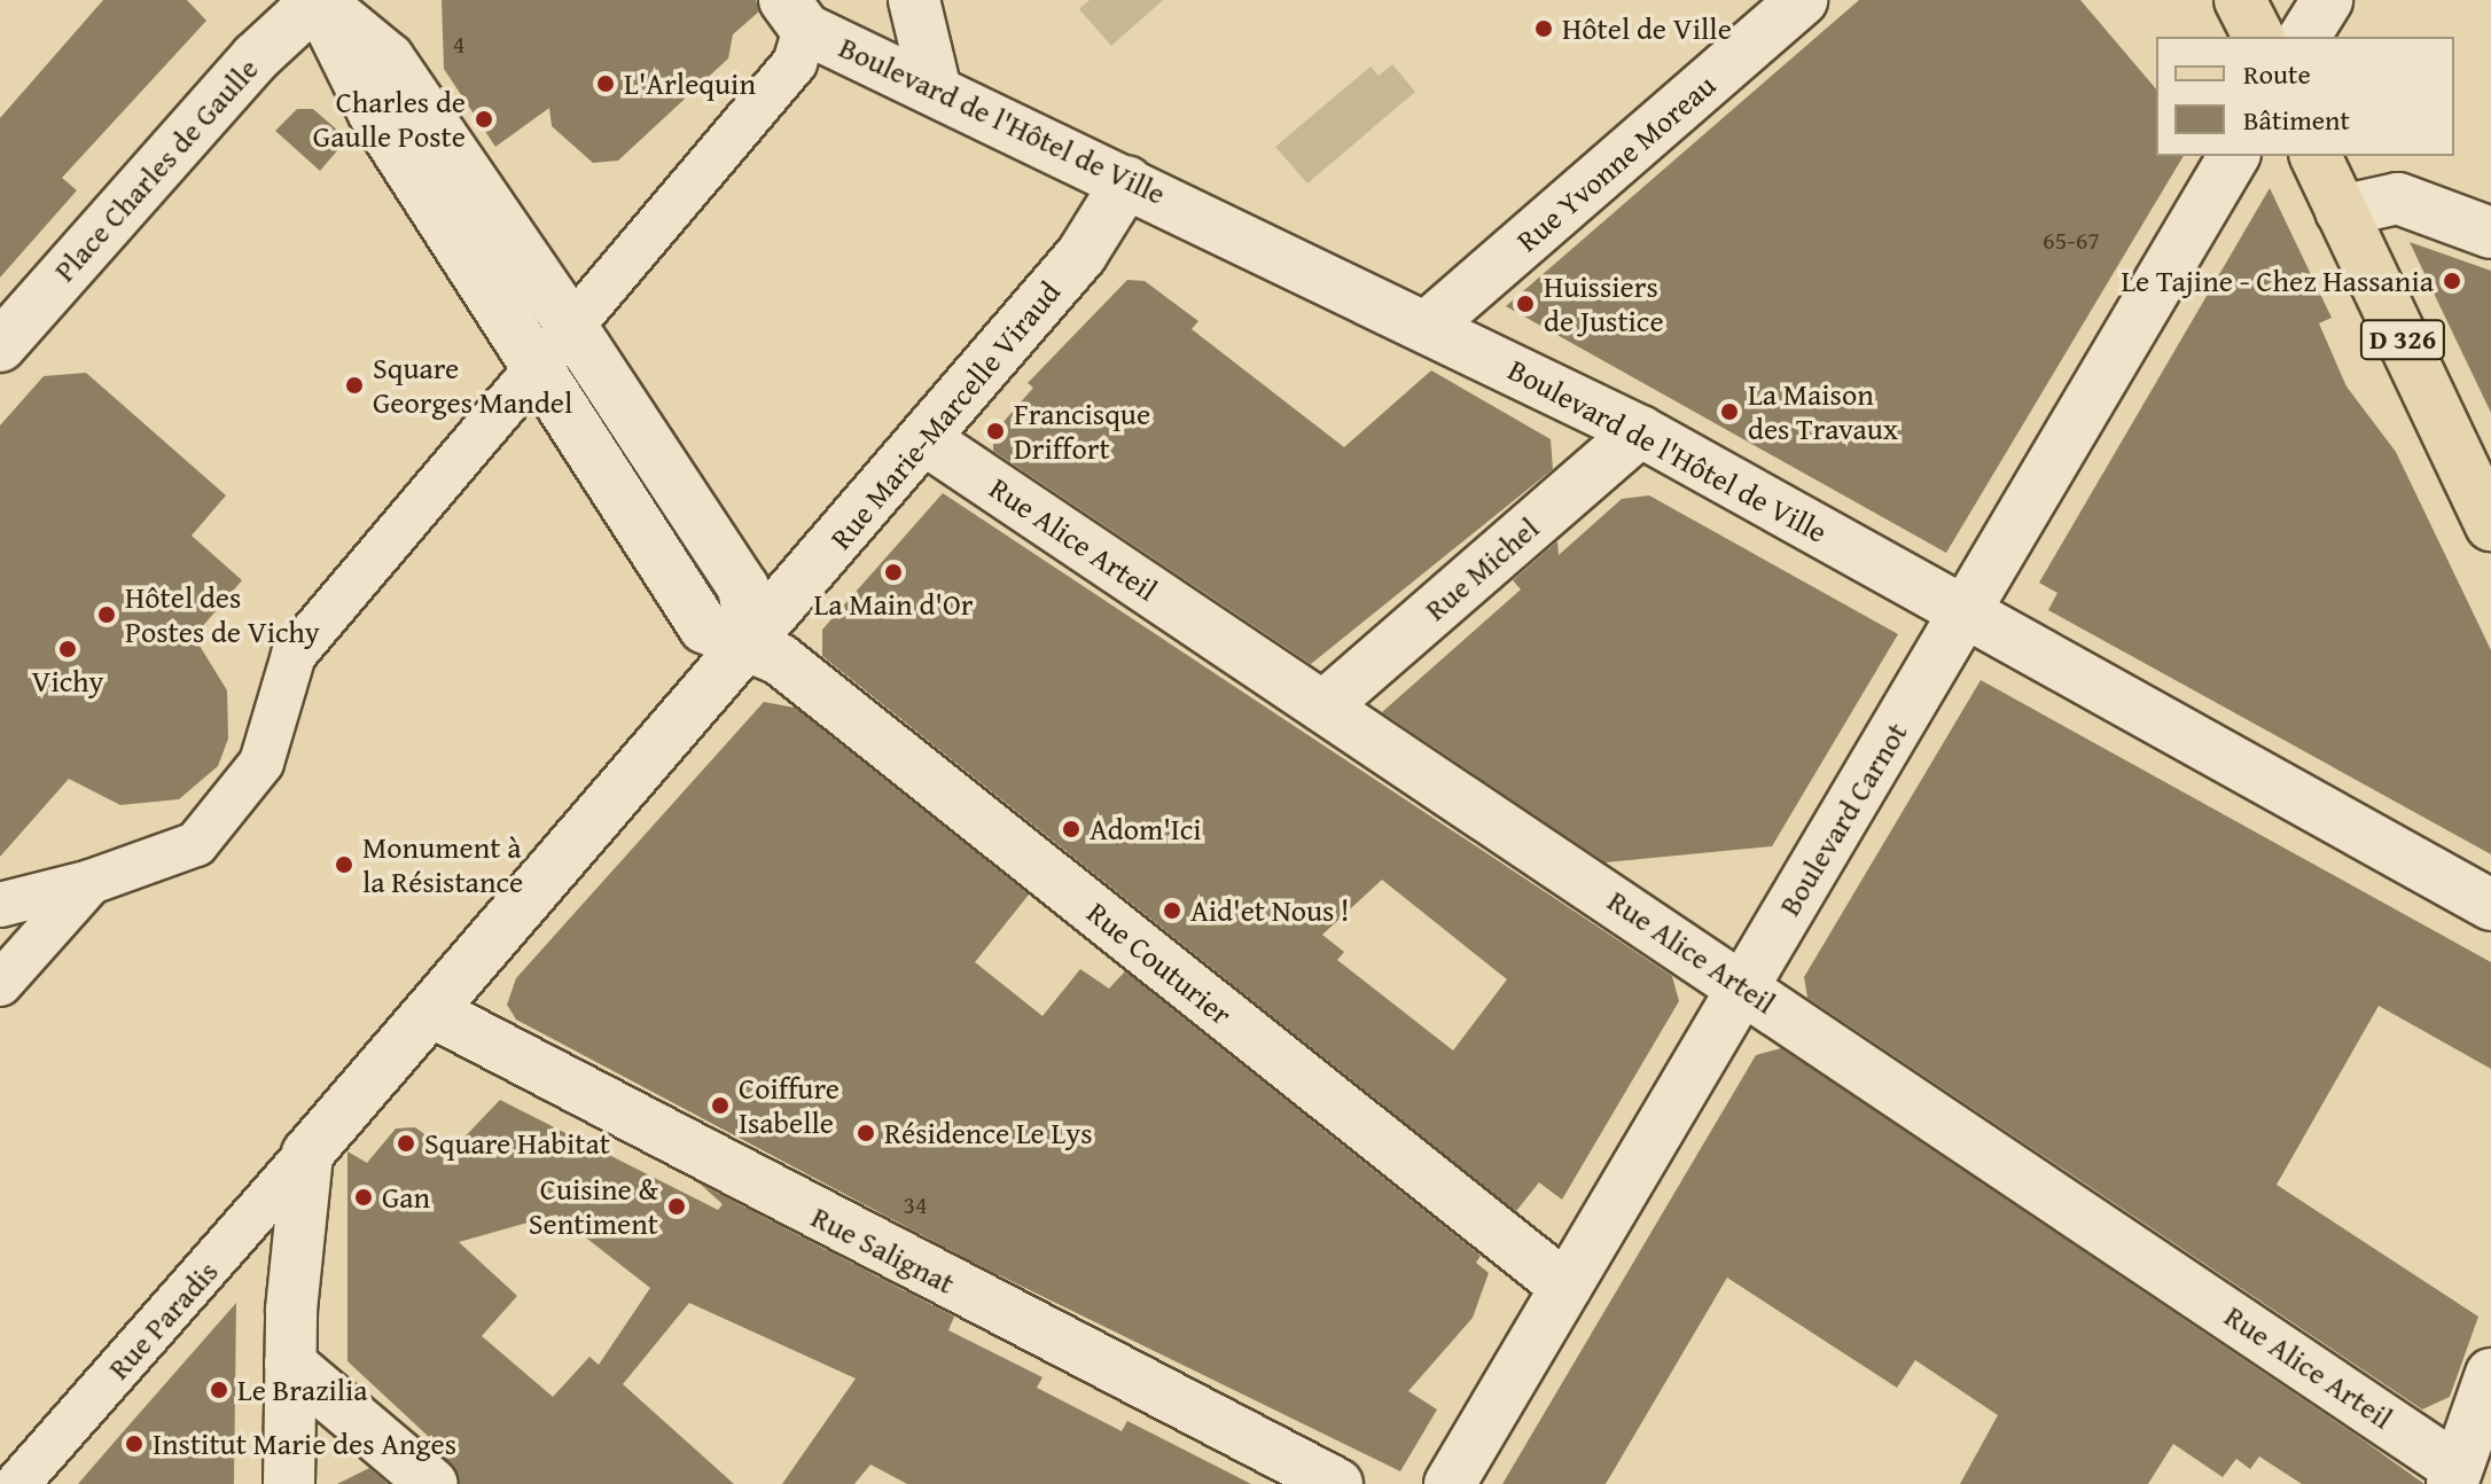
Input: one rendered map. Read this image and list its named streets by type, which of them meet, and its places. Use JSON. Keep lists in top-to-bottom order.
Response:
{
  "streets": {
    "main road": ["D 326"],
    "street": [
      "Boulevard de l'Hôtel de Ville",
      "Rue Yvonne Moreau",
      "Place Charles de Gaulle",
      "Rue Marie-Marcelle Viraud",
      "Rue Alice Arteil",
      "Rue Michel",
      "Boulevard Carnot",
      "Rue Couturier",
      "Rue Salignat",
      "Rue Paradis"
    ]
  },
  "crossings": [
    ["Boulevard de l'Hôtel de Ville", "Rue Yvonne Moreau"],
    ["Boulevard de l'Hôtel de Ville", "Rue Marie-Marcelle Viraud"],
    ["Boulevard de l'Hôtel de Ville", "Rue Michel"],
    ["Boulevard de l'Hôtel de Ville", "Boulevard Carnot"],
    ["Rue Marie-Marcelle Viraud", "Rue Alice Arteil"],
    ["Rue Marie-Marcelle Viraud", "Rue Couturier"],
    ["Rue Alice Arteil", "Rue Michel"],
    ["Rue Alice Arteil", "Boulevard Carnot"],
    ["Boulevard Carnot", "Rue Couturier"]
  ],
  "places": [
    "Hôtel de Ville",
    "L'Arlequin",
    "Charles de Gaulle Poste",
    "Le Tajine - Chez Hassania",
    "Huissiers de Justice",
    "Square Georges Mandel",
    "La Maison des Travaux",
    "Francisque Driffort",
    "La Main d'Or",
    "Hôtel des Postes de Vichy",
    "Vichy",
    "Adom'Ici",
    "Monument à la Résistance",
    "Aid'et Nous !",
    "Coiffure Isabelle",
    "Résidence Le Lys",
    "Square Habitat",
    "Gan",
    "Cuisine & Sentiment",
    "Le Brazilia",
    "Institut Marie des Anges"
  ],
  "house_numbers": ["4", "65-67", "34"],
  "legend": ["Route", "Bâtiment"]
}
